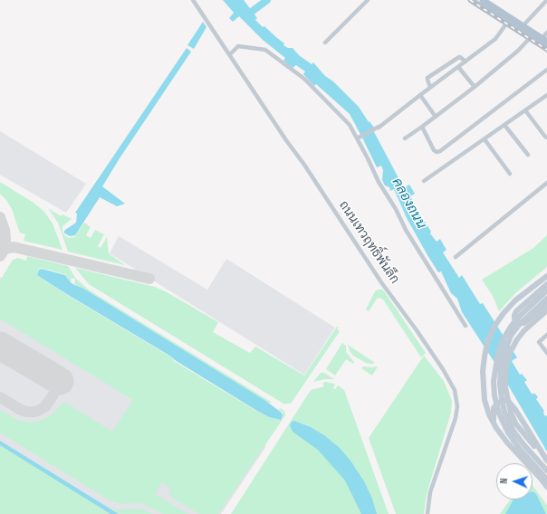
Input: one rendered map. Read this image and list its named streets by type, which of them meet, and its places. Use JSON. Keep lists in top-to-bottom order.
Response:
{
  "streets": {
    "street": ["ถนนเทวฤทธิ์พันลึก"]
  },
  "water": ["คลองถนน"],
  "north": "left"
}
